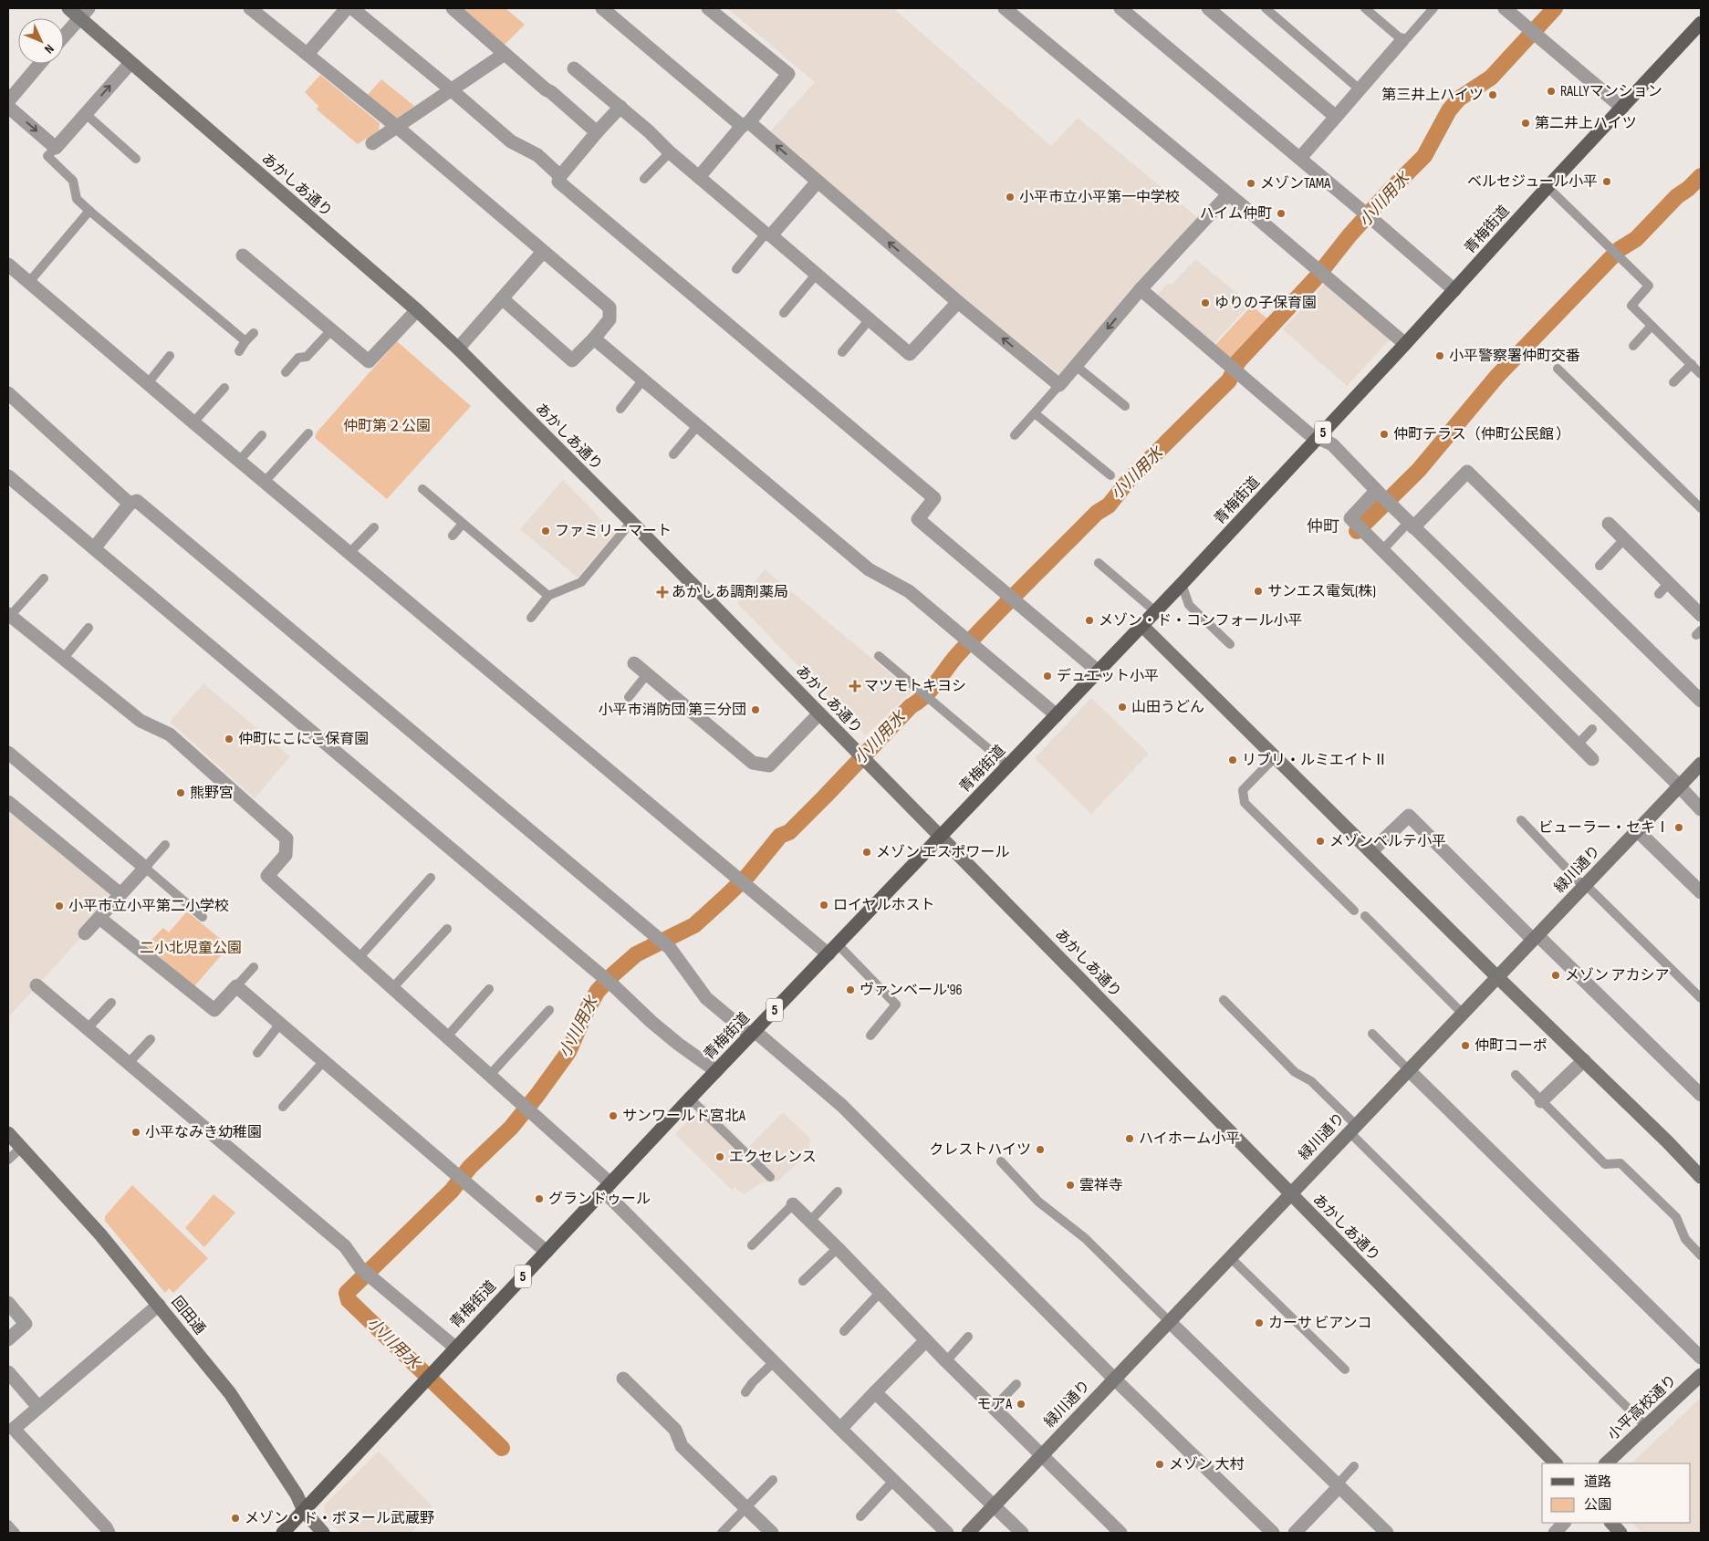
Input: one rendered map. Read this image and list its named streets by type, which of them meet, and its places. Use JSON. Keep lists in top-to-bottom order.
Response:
{
  "streets": {
    "main road": ["青梅街道", "5"],
    "street": [
      "あかしあ通り",
      "緑川通り",
      "回田通",
      "小平高校通り"
    ]
  },
  "crossings": [
    ["あかしあ通り", "青梅街道"],
    ["あかしあ通り", "緑川通り"],
    ["青梅街道", "回田通"]
  ],
  "districts": ["仲町"],
  "water": ["小川用水"],
  "parks": ["仲町第２公園", "二小北児童公園"],
  "places": {
    "other": [
      "RALLYマンション",
      "第三井上ハイツ",
      "第二井上ハイツ",
      "ベルセジュール小平",
      "メゾンTAMA",
      "小平市立小平第一中学校",
      "ハイム仲町",
      "ゆりの子保育園",
      "小平警察署仲町交番",
      "仲町テラス（仲町公民館 ）",
      "ファミリーマート",
      "サンエス電気(株)",
      "メゾン・ド・コンフォール小平",
      "デュエット小平",
      "山田うどん",
      "小平市消防団 第三分団",
      "仲町にこにこ保育園",
      "リブリ・ルミエイトⅡ",
      "熊野宮",
      "ビューラー・セキⅠ",
      "メゾンベルテ小平",
      "メゾン エスポワール",
      "ロイヤルホスト",
      "小平市立小平第二小学校",
      "メゾン アカシア",
      "ヴァンベール'96",
      "仲町コーポ",
      "サンワールド宮北A",
      "小平なみき幼稚園",
      "ハイホーム小平",
      "クレストハイツ",
      "エクセレンス",
      "雲祥寺",
      "グランドゥール",
      "カーサ ビアンコ",
      "モアA",
      "メゾン 大村",
      "メゾン・ド・ボヌール武蔵野"
    ],
    "health": ["あかしあ調剤薬局", "マツモトキヨシ"]
  },
  "legend": ["道路", "公園"],
  "north": "bottom right"
}
